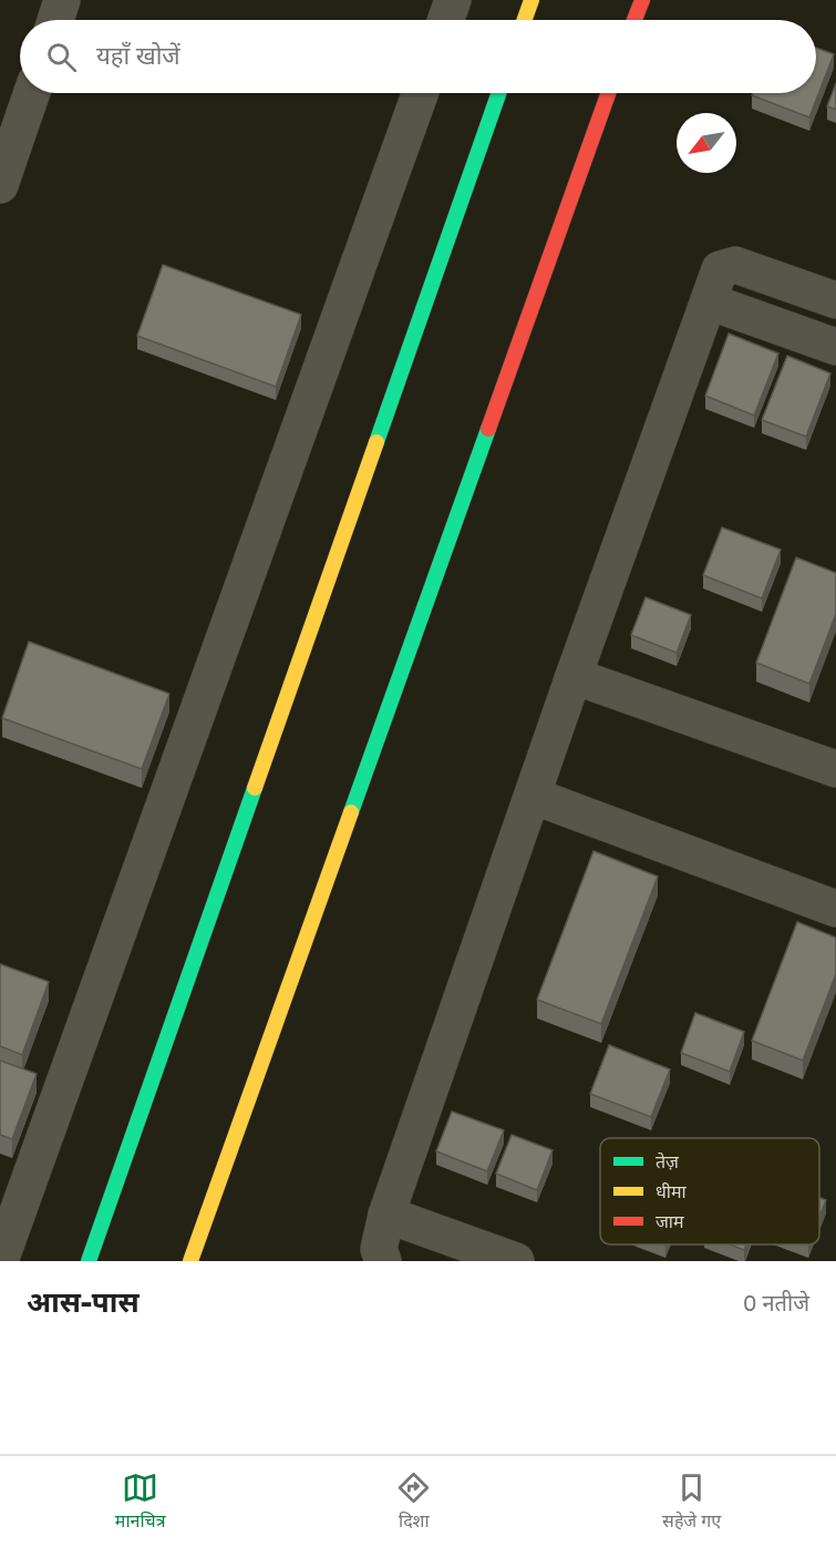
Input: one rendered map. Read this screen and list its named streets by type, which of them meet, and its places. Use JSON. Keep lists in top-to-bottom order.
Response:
{
  "legend": ["तेज़", "धीमा", "जाम"],
  "north": "bottom left",
  "page": {
    "search": "यहाँ खोजें",
    "heading": ["आस-पास", "0 नतीजे"],
    "nav": ["मानचित्र", "दिशा", "सहेजे गए"]
  }
}
